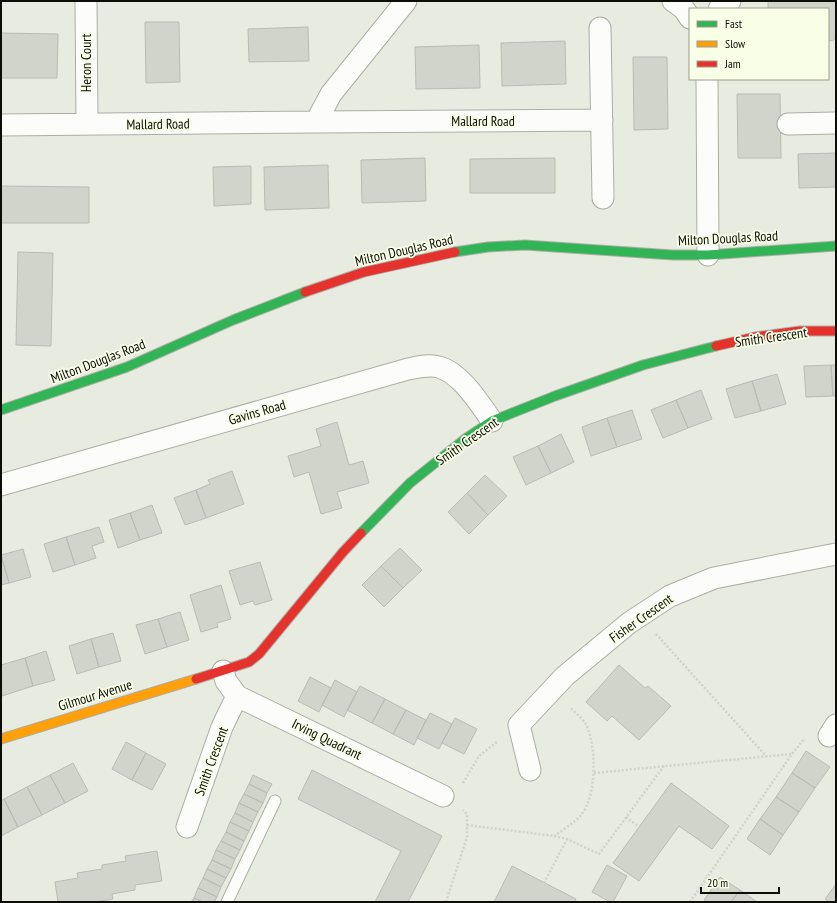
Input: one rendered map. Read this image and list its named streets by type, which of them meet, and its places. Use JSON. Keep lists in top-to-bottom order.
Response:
{
  "streets": {
    "street": [
      "Heron Court",
      "Mallard Road",
      "Milton Douglas Road",
      "Smith Crescent",
      "Gavins Road",
      "Fisher Crescent",
      "Gilmour Avenue",
      "Irving Quadrant"
    ]
  },
  "crossings": [
    ["Heron Court", "Mallard Road"],
    ["Smith Crescent", "Gavins Road"],
    ["Smith Crescent", "Gilmour Avenue"],
    ["Smith Crescent", "Irving Quadrant"]
  ],
  "legend": ["Fast", "Slow", "Jam"],
  "scale_bar": "20 m"
}
